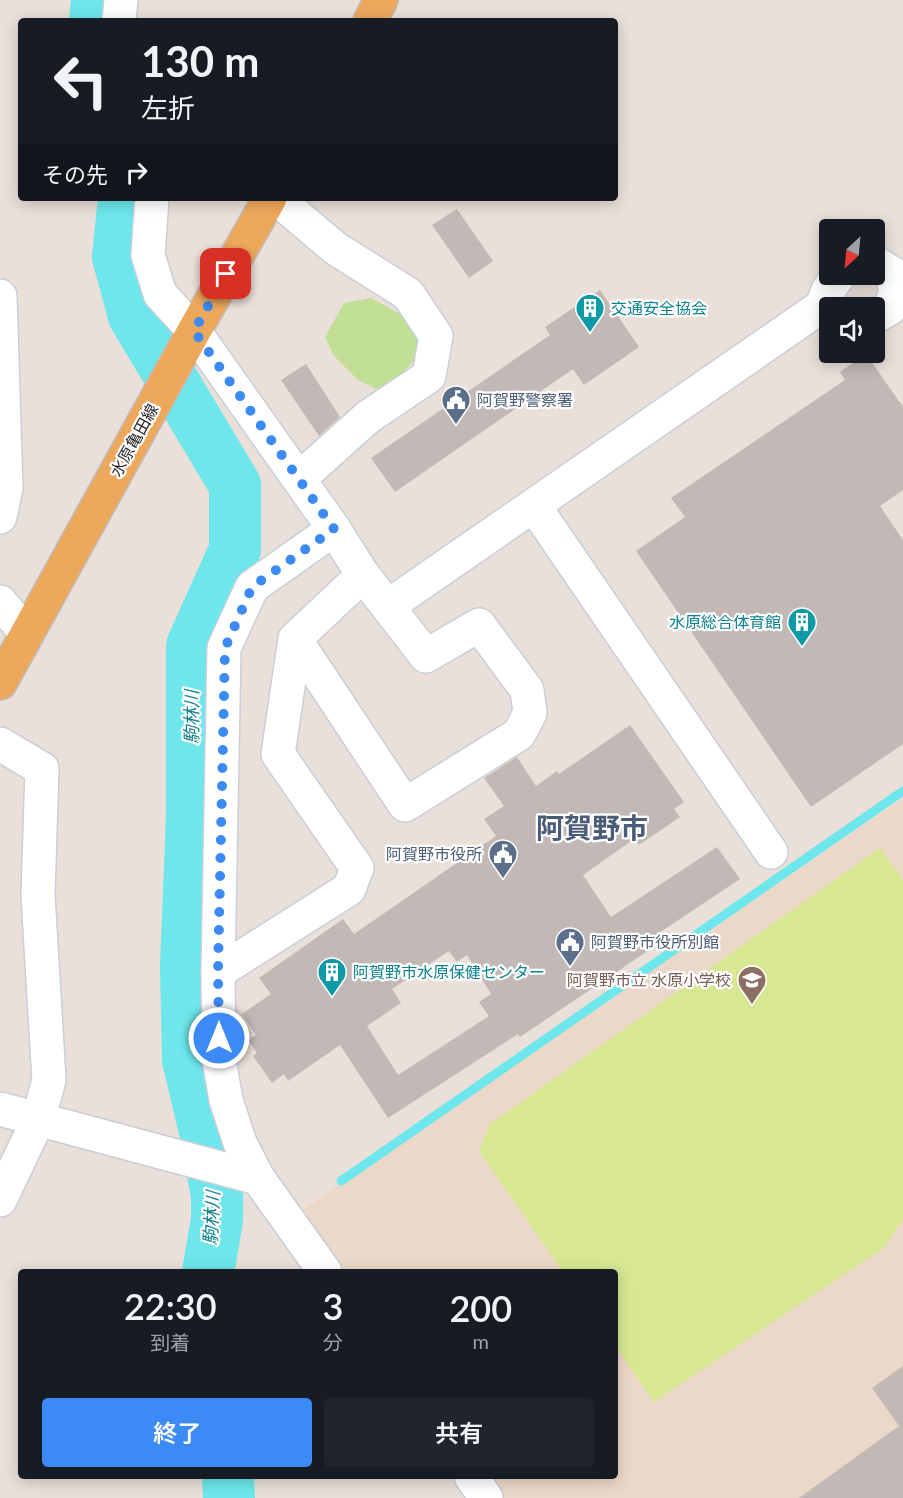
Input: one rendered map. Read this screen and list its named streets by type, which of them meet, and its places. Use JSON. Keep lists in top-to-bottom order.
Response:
{
  "streets": {
    "main road": ["水原亀田線"]
  },
  "districts": ["阿賀野市"],
  "water": ["駒林川"],
  "places": {
    "building": ["交通安全協会", "水原総合体育館", "阿賀野市水原保健センター"],
    "public building": ["阿賀野警察署", "阿賀野市役所", "阿賀野市役所別館"],
    "school or university": ["阿賀野市立 水原小学校"]
  },
  "north": "bottom left",
  "page": {
    "turn": ["130 m", "左折"],
    "then": "その先",
    "eta": [
      "22:30",
      "到着",
      "3",
      "分",
      "200",
      "m"
    ],
    "buttons": ["終了", "共有"]
  }
}
